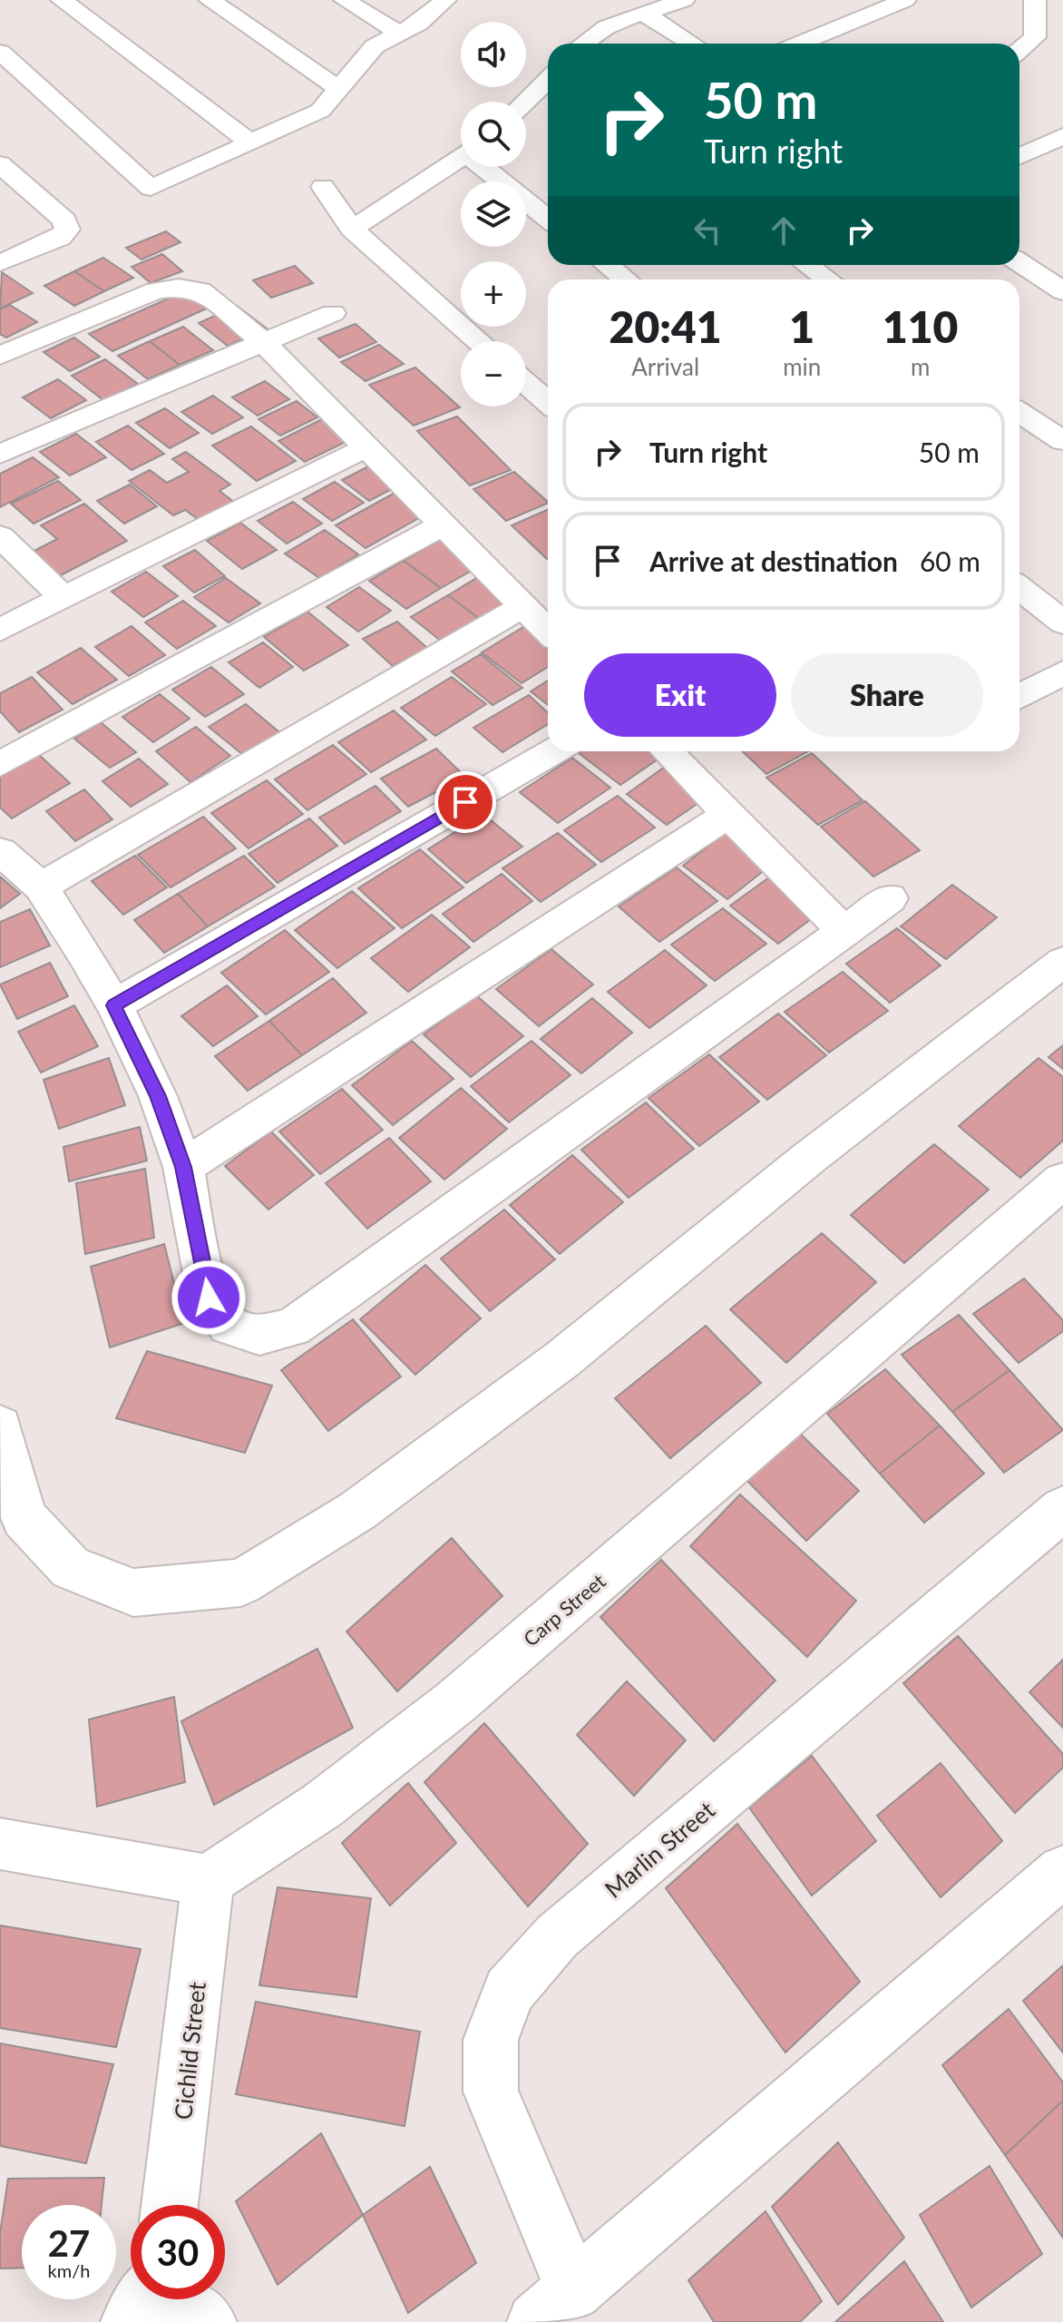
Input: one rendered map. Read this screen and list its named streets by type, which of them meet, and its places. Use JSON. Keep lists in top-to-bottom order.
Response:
{
  "streets": {
    "street": ["Carp Street", "Marlin Street", "Cichlid Street"]
  },
  "crossings": [
    ["Carp Street", "Cichlid Street"]
  ],
  "page": {
    "map_buttons": ["+", "−"],
    "turn": ["50 m", "Turn right"],
    "eta": [
      "20:41",
      "Arrival",
      "1",
      "min",
      "110",
      "m"
    ],
    "list": [
      {
        "name": "Turn right",
        "value": "50 m"
      },
      {
        "name": "Arrive at destination",
        "value": "60 m"
      }
    ],
    "buttons": ["Exit", "Share"],
    "speed": "27 km/h",
    "limit": "30"
  }
}
